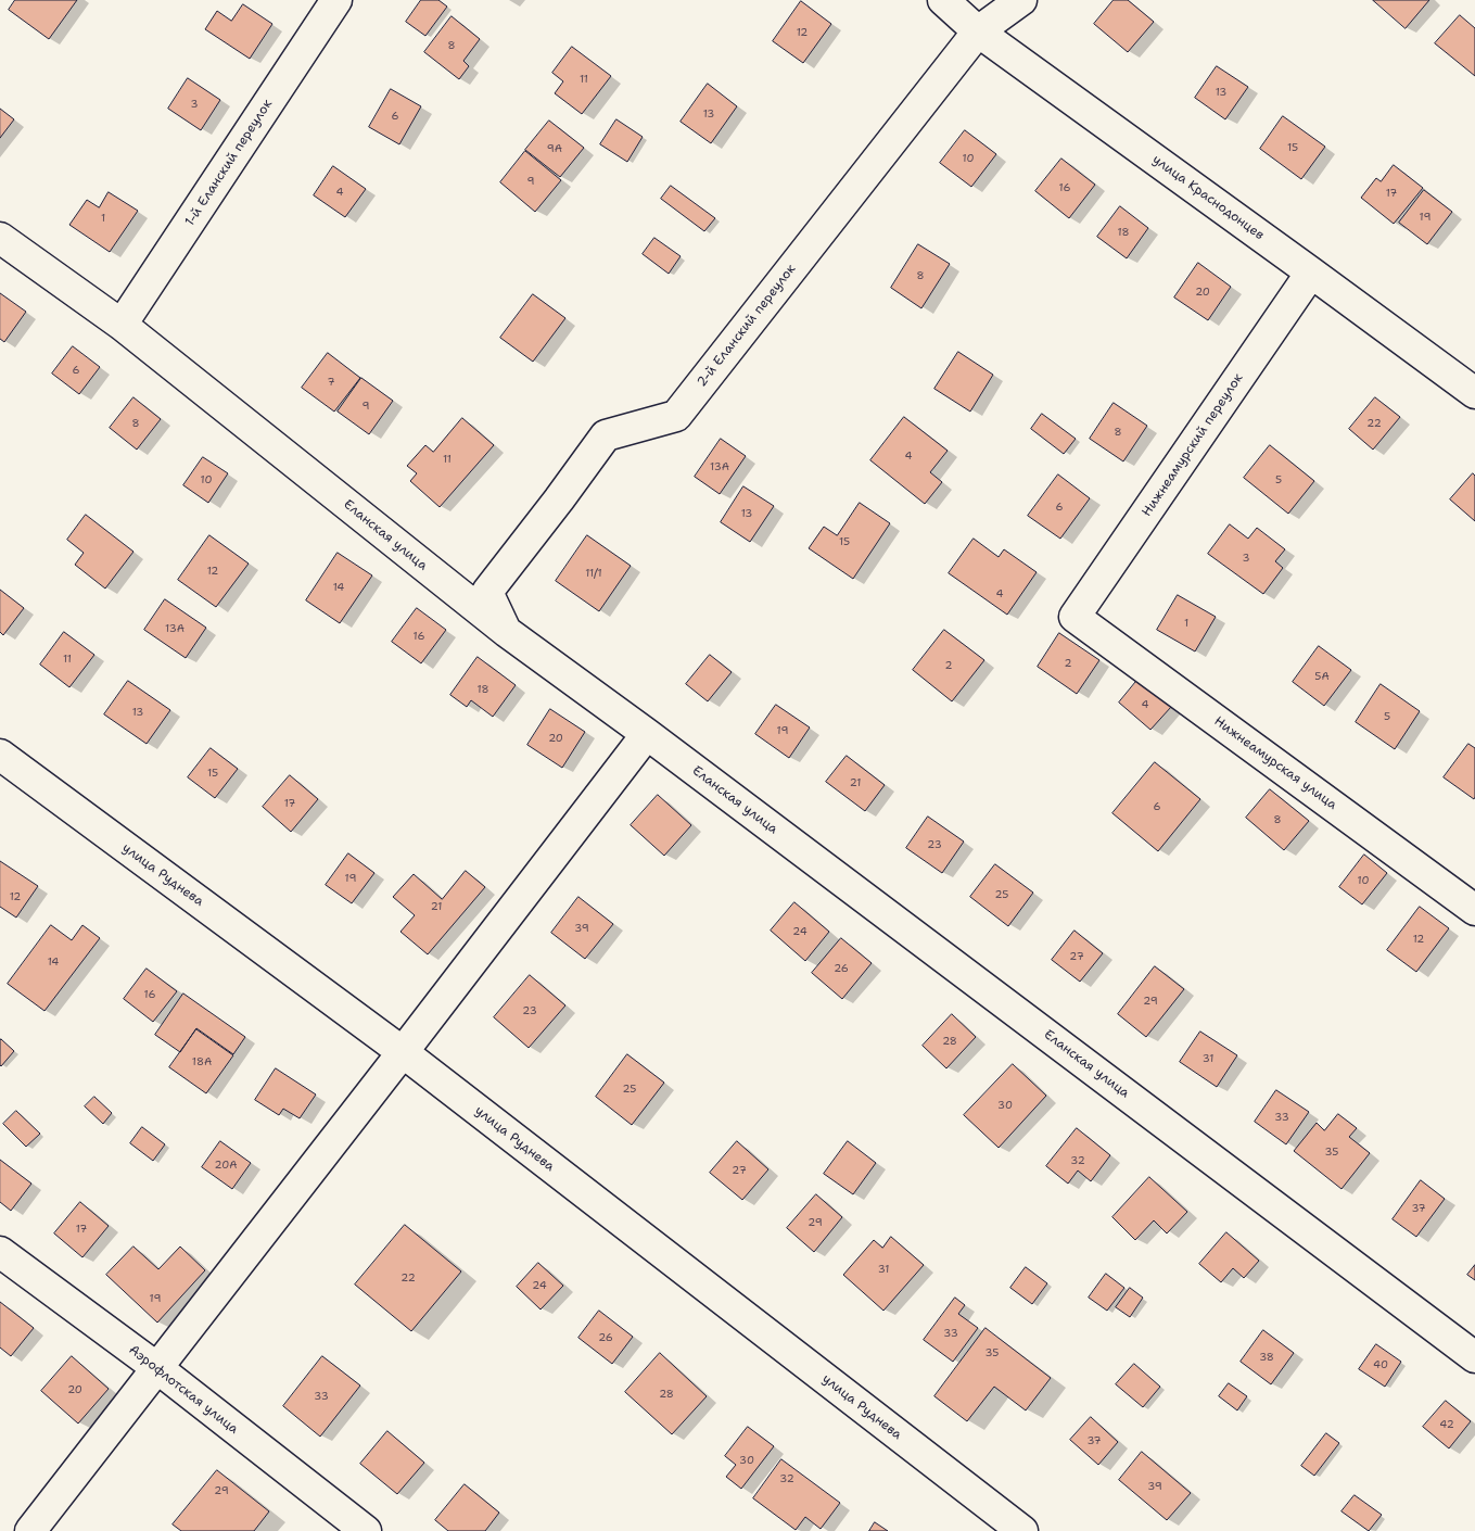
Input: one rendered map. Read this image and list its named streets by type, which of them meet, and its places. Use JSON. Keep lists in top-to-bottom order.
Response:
{
  "streets": {
    "street": [
      "1-й Еланский переулок",
      "улица Краснодонцев",
      "2-й Еланский переулок",
      "Нижнеамурский переулок",
      "Еланская улица",
      "Нижнеамурская улица",
      "улица Руднева",
      "Аэрофлотская улица"
    ]
  },
  "crossings": [
    ["1-й Еланский переулок", "Еланская улица"],
    ["улица Краснодонцев", "2-й Еланский переулок"],
    ["улица Краснодонцев", "Нижнеамурский переулок"],
    ["2-й Еланский переулок", "Еланская улица"],
    ["Нижнеамурский переулок", "Нижнеамурская улица"]
  ],
  "house_numbers": [
    "12",
    "8",
    "11",
    "13",
    "3",
    "13",
    "6",
    "15",
    "9А",
    "10",
    "9",
    "16",
    "4",
    "17",
    "19",
    "1",
    "18",
    "8",
    "20",
    "6",
    "7",
    "9",
    "8",
    "22",
    "8",
    "4",
    "11",
    "13А",
    "10",
    "5",
    "6",
    "13",
    "15",
    "3",
    "12",
    "11/1",
    "14",
    "4",
    "1",
    "13А",
    "16",
    "11",
    "2",
    "2",
    "5А",
    "18",
    "4",
    "13",
    "5",
    "19",
    "20",
    "15",
    "21",
    "17",
    "6",
    "8",
    "23",
    "19",
    "10",
    "25",
    "12",
    "21",
    "39",
    "24",
    "12",
    "27",
    "14",
    "26",
    "16",
    "29",
    "23",
    "28",
    "31",
    "18А",
    "25",
    "30",
    "33",
    "35",
    "32",
    "20А",
    "27",
    "37",
    "29",
    "17",
    "31",
    "22",
    "24",
    "19",
    "33",
    "26",
    "35",
    "38",
    "40",
    "20",
    "28",
    "33",
    "42",
    "37",
    "30",
    "32",
    "39",
    "29"
  ]
}
